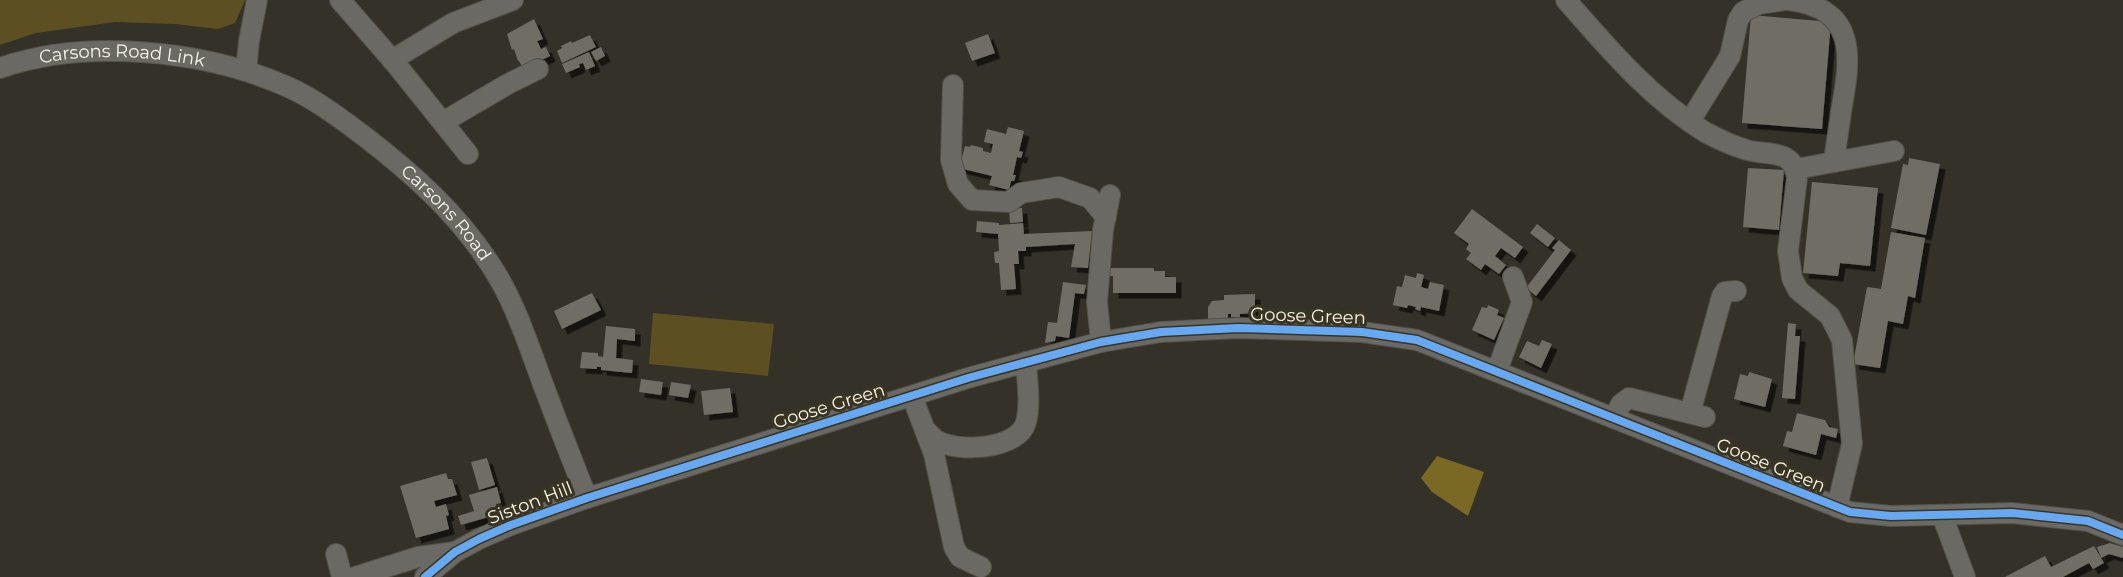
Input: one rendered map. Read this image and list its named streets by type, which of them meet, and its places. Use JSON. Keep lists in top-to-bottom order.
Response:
{
  "streets": {
    "street": [
      "Carsons Road Link",
      "Carsons Road",
      "Goose Green",
      "Siston Hill"
    ]
  },
  "crossings": [
    ["Carsons Road Link", "Carsons Road"],
    ["Carsons Road", "Goose Green"],
    ["Carsons Road", "Siston Hill"],
    ["Goose Green", "Siston Hill"]
  ]
}
